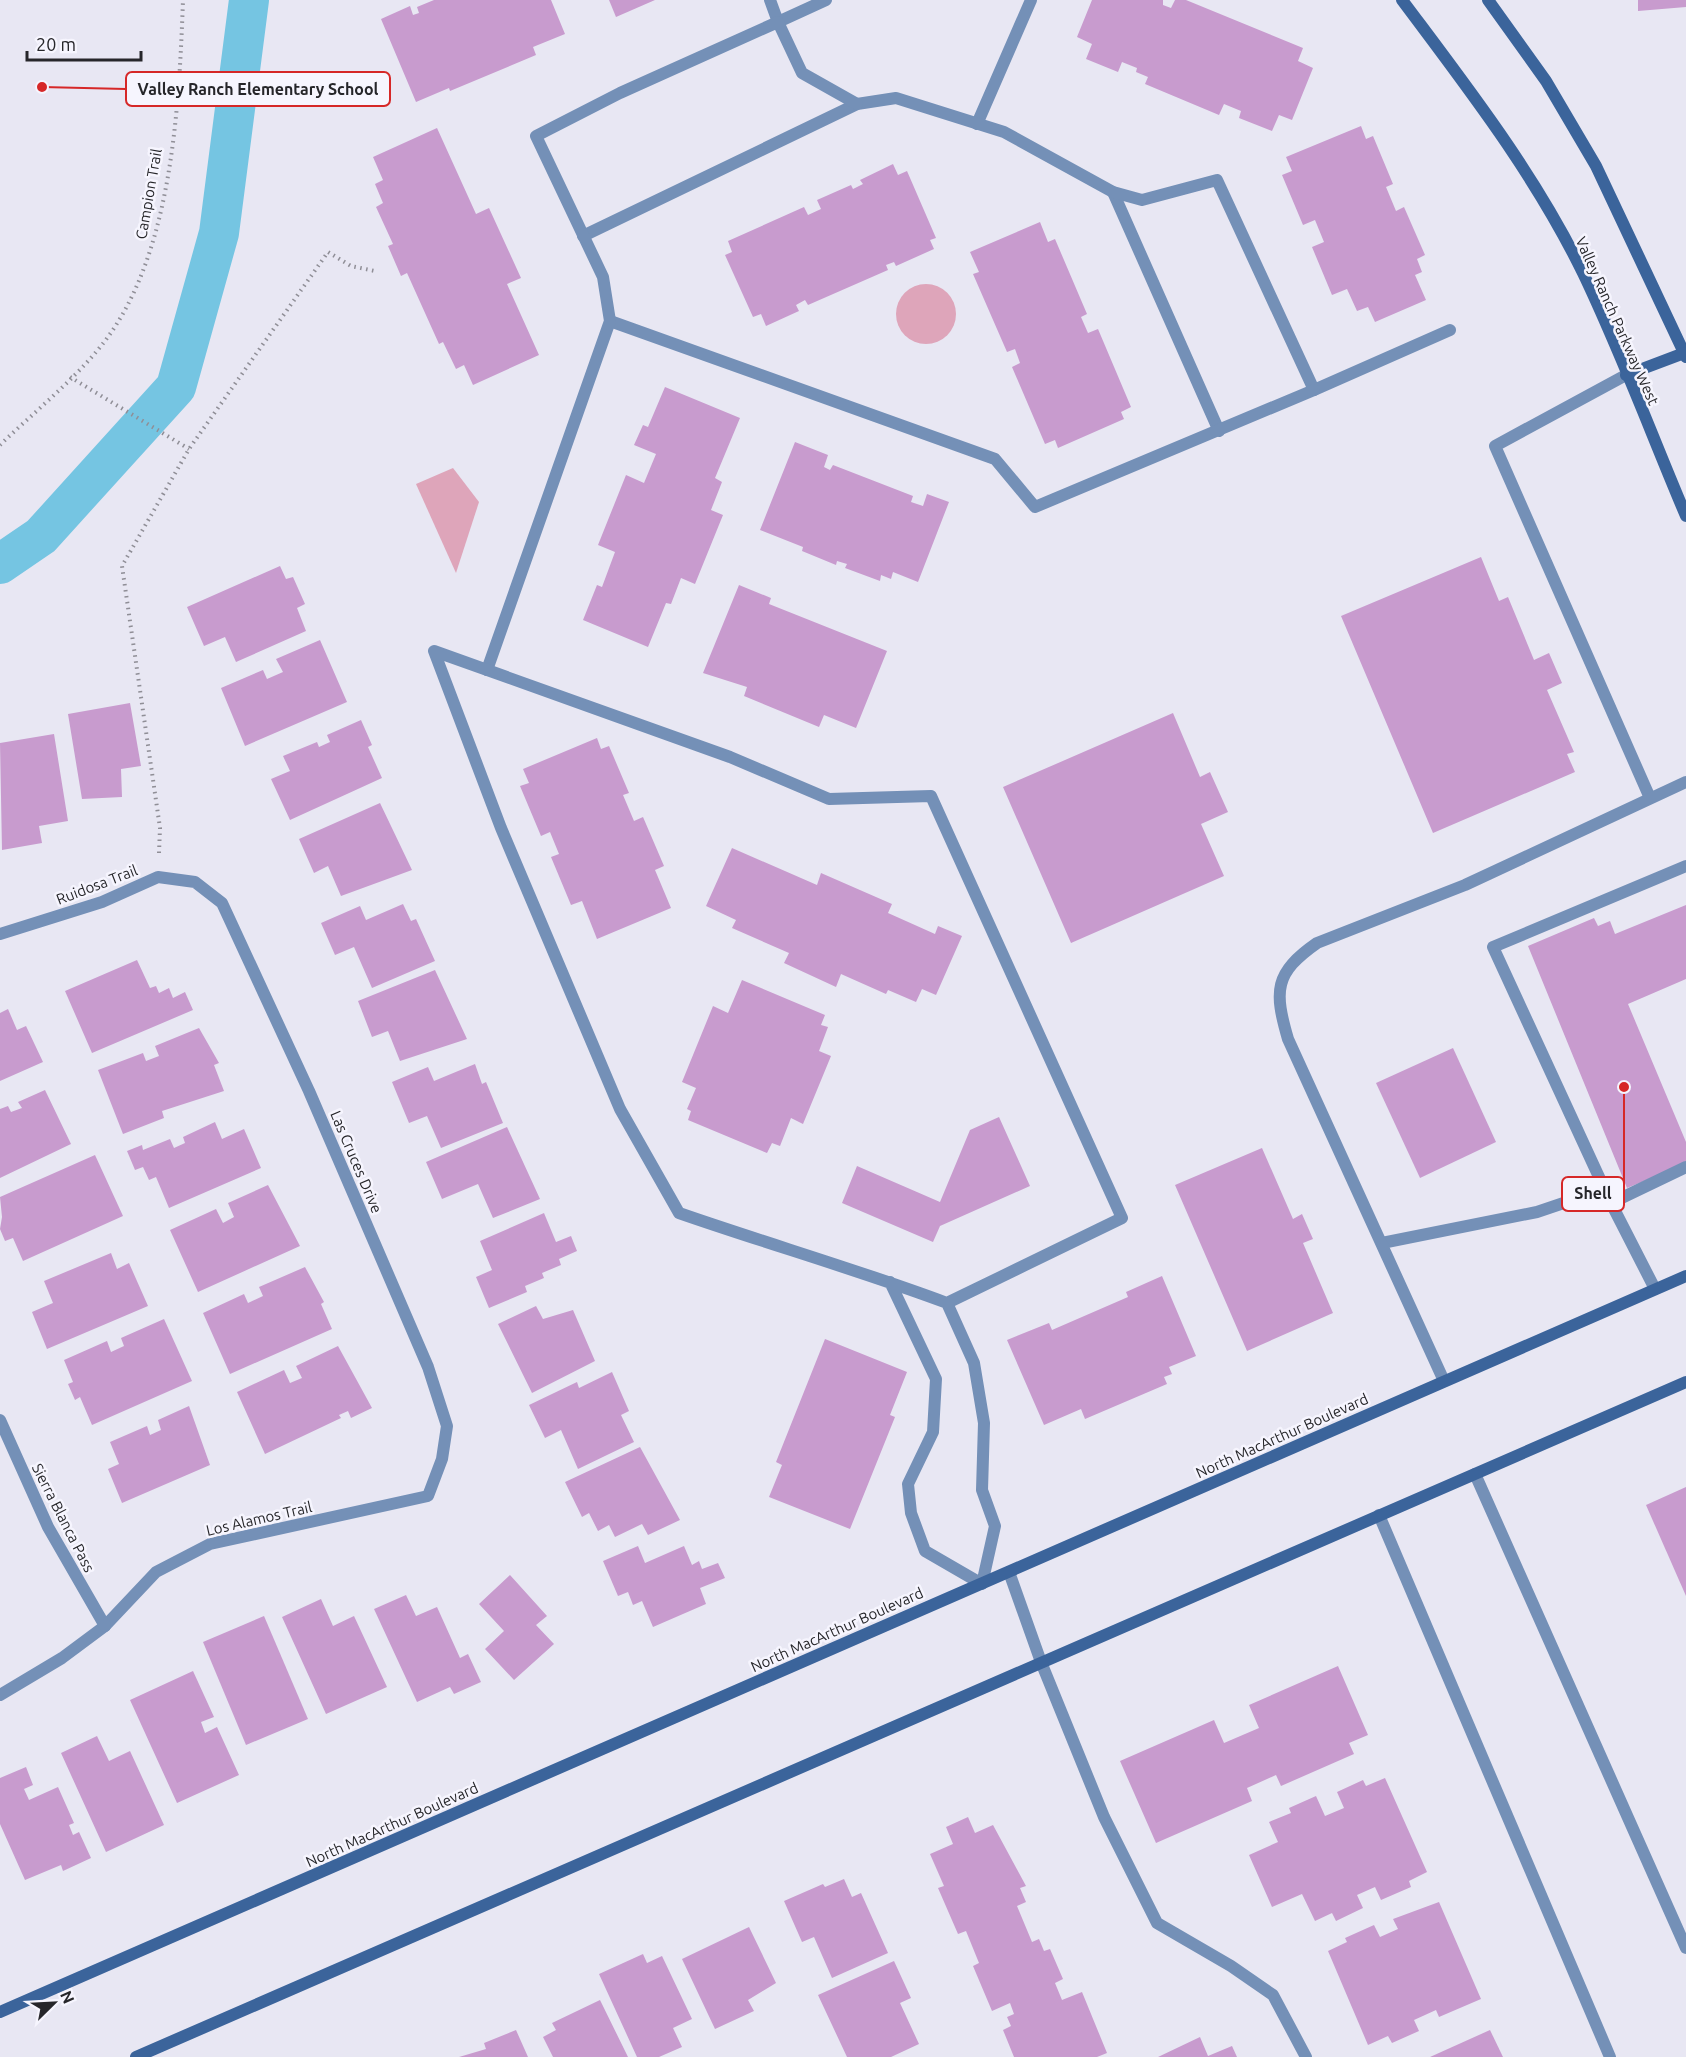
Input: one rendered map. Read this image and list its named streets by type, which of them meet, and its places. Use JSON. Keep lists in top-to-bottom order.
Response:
{
  "streets": {
    "main road": ["Valley Ranch Parkway West", "North MacArthur Boulevard"],
    "street": [
      "Ruidosa Trail",
      "Las Cruces Drive",
      "Sierra Blanca Pass",
      "Los Alamos Trail"
    ],
    "path": ["Campion Trail"]
  },
  "crossings": [
    ["Ruidosa Trail", "Las Cruces Drive"],
    ["Las Cruces Drive", "Los Alamos Trail"],
    ["Sierra Blanca Pass", "Los Alamos Trail"]
  ],
  "places": ["Valley Ranch Elementary School", "Shell"],
  "scale_bar": "20 m",
  "north": "top right"
}
